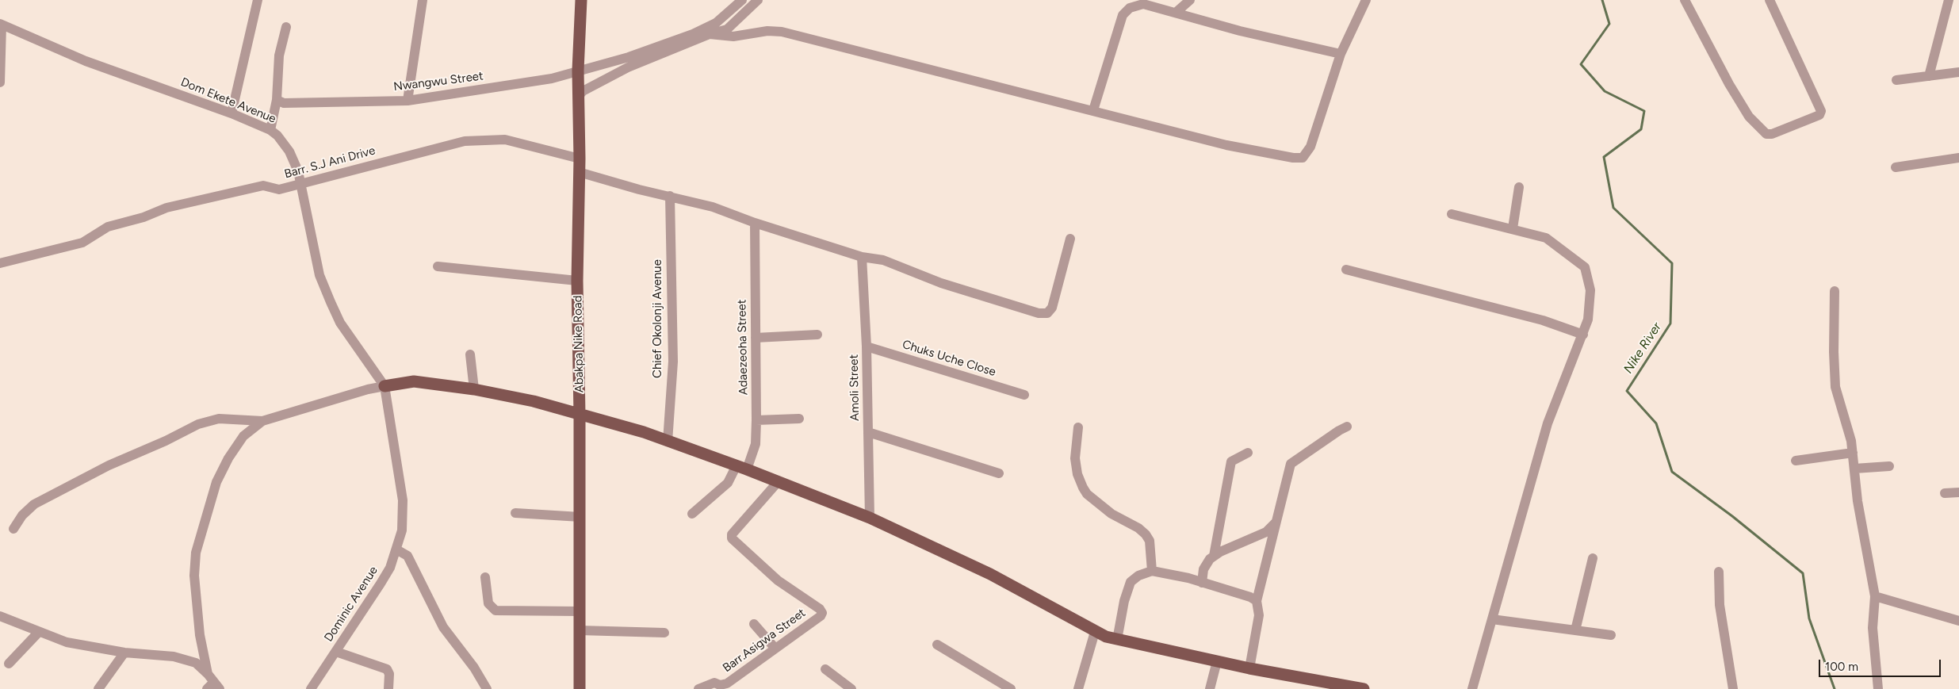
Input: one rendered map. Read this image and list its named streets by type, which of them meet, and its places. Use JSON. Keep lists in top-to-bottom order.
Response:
{
  "streets": {
    "main road": ["Abakpa Nike Road"],
    "street": [
      "Nwangwu Street",
      "Dom Ekete Avenue",
      "Barr. S.J Ani Drive",
      "Chief Okolonji Avenue",
      "Adaezeoha Street",
      "Chuks Uche Close",
      "Amoli Street",
      "Dominic Avenue",
      "Barr.Asigwa Street"
    ]
  },
  "crossings": [
    ["Nwangwu Street", "Abakpa Nike Road"],
    ["Dom Ekete Avenue", "Barr. S.J Ani Drive"],
    ["Dom Ekete Avenue", "Dominic Avenue"],
    ["Barr. S.J Ani Drive", "Abakpa Nike Road"],
    ["Chuks Uche Close", "Amoli Street"]
  ],
  "water": ["Nike River"],
  "scale_bar": "100 m"
}
